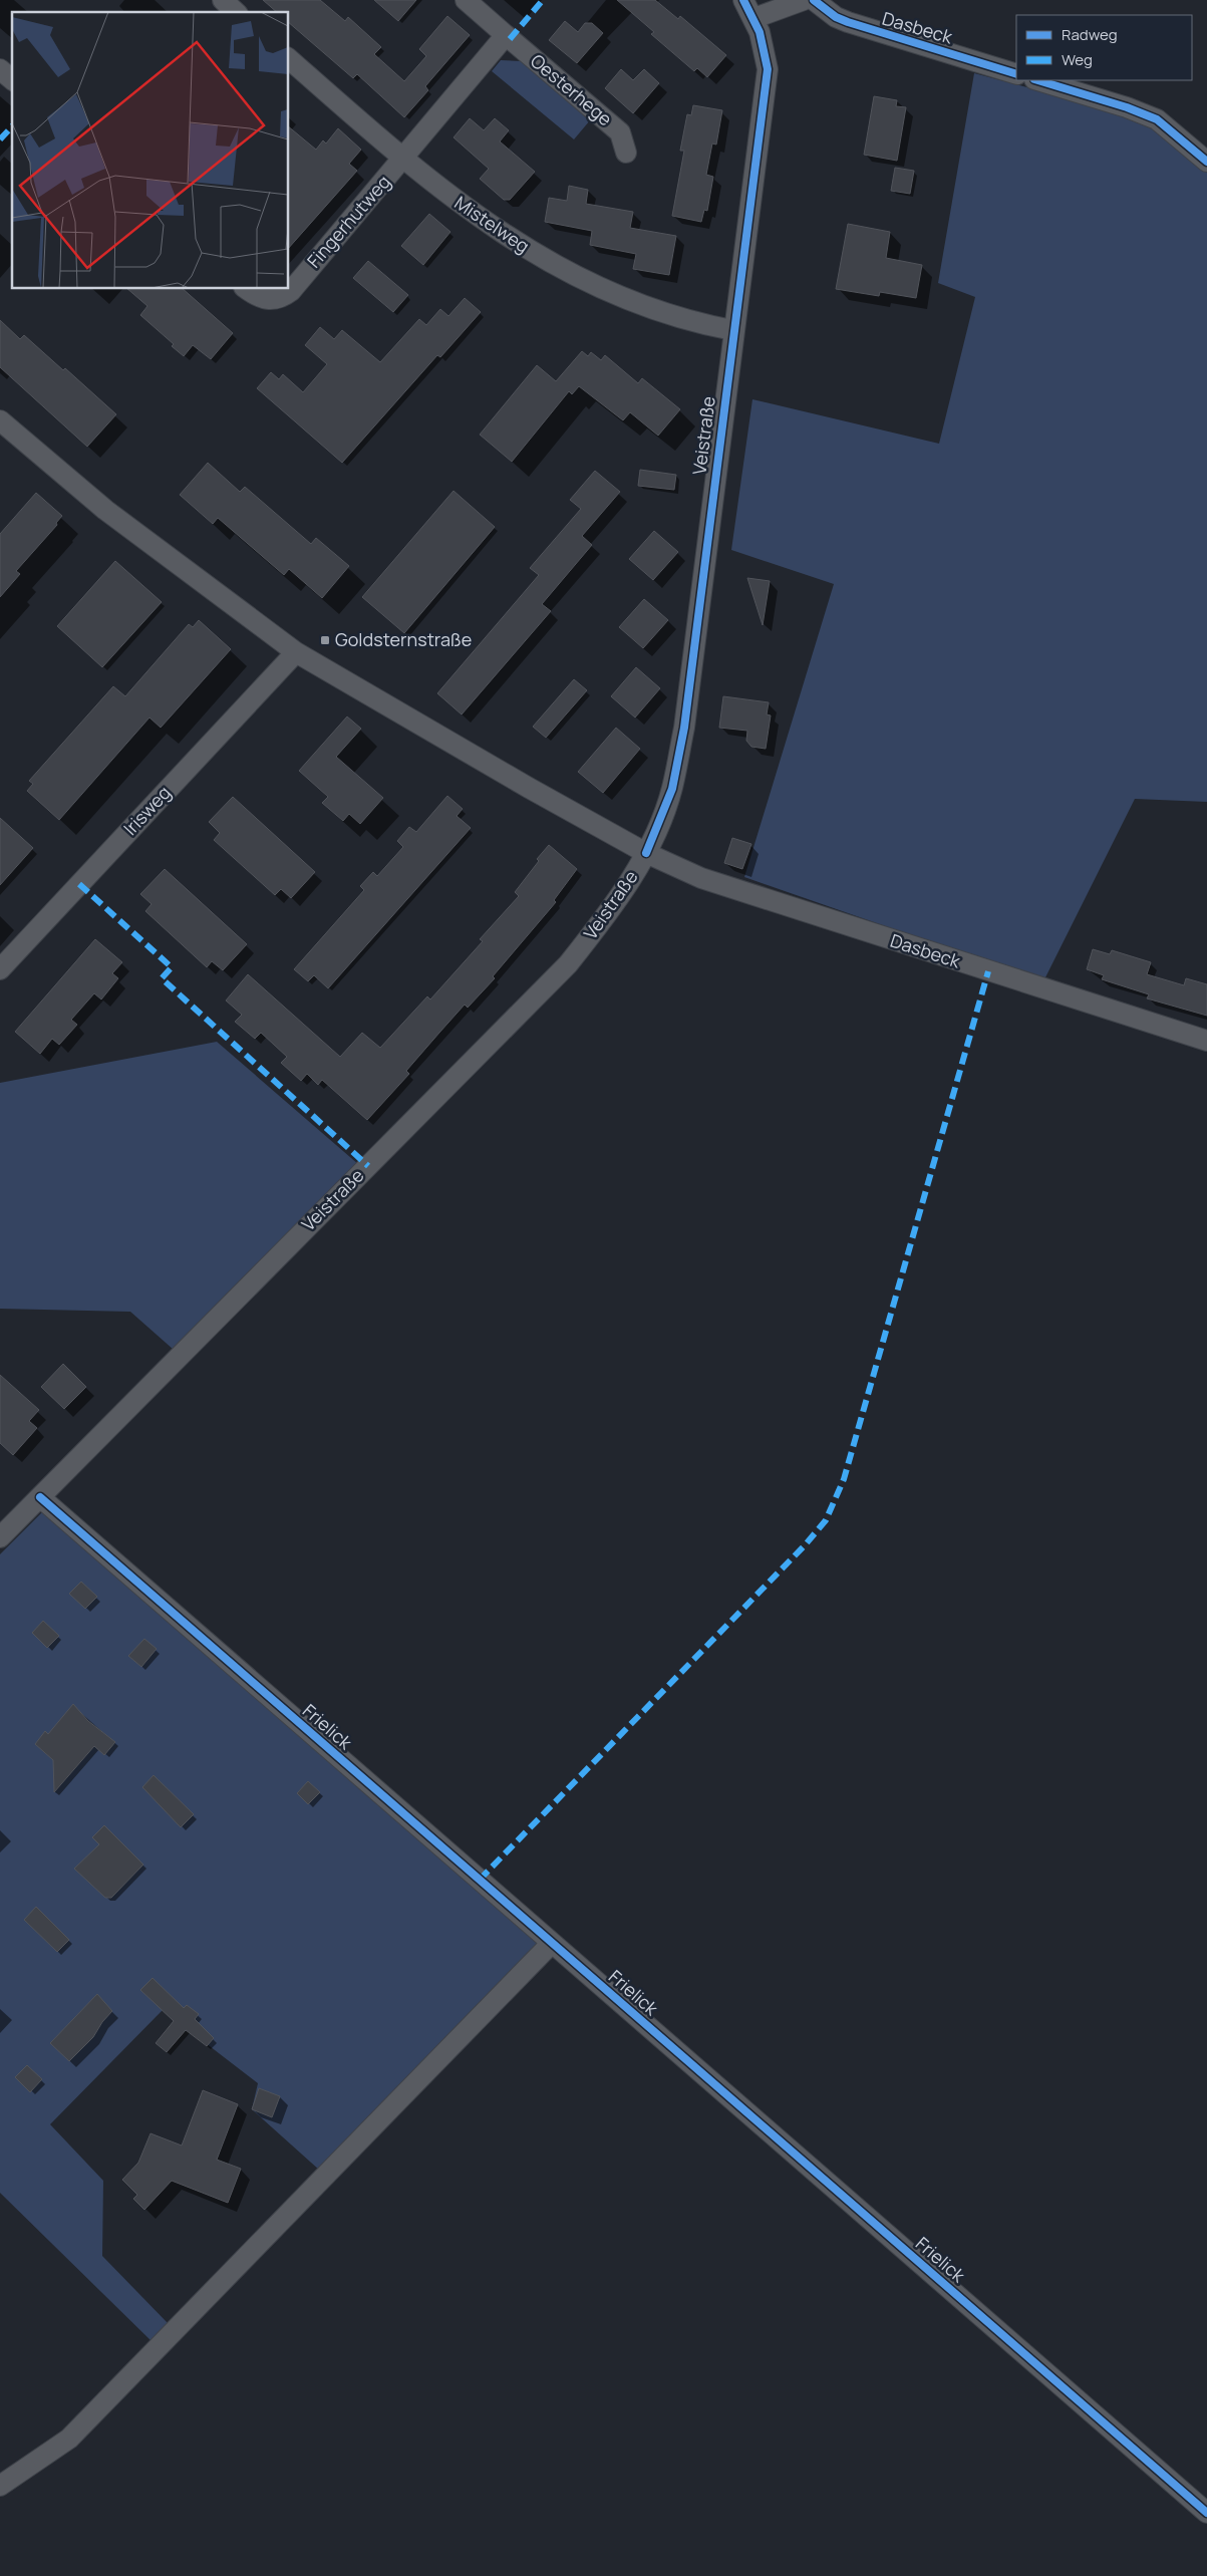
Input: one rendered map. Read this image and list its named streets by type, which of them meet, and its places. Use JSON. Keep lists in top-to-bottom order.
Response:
{
  "streets": {
    "street": [
      "Dasbeck",
      "Oesterhege",
      "Fingerhutweg",
      "Mistelweg",
      "Veistraße",
      "Irisweg",
      "Frielick"
    ]
  },
  "crossings": [
    ["Dasbeck", "Veistraße"],
    ["Fingerhutweg", "Mistelweg"],
    ["Mistelweg", "Veistraße"],
    ["Veistraße", "Frielick"]
  ],
  "places": {
    "transit": ["Goldsternstraße"]
  },
  "legend": ["Radweg", "Weg"]
}
